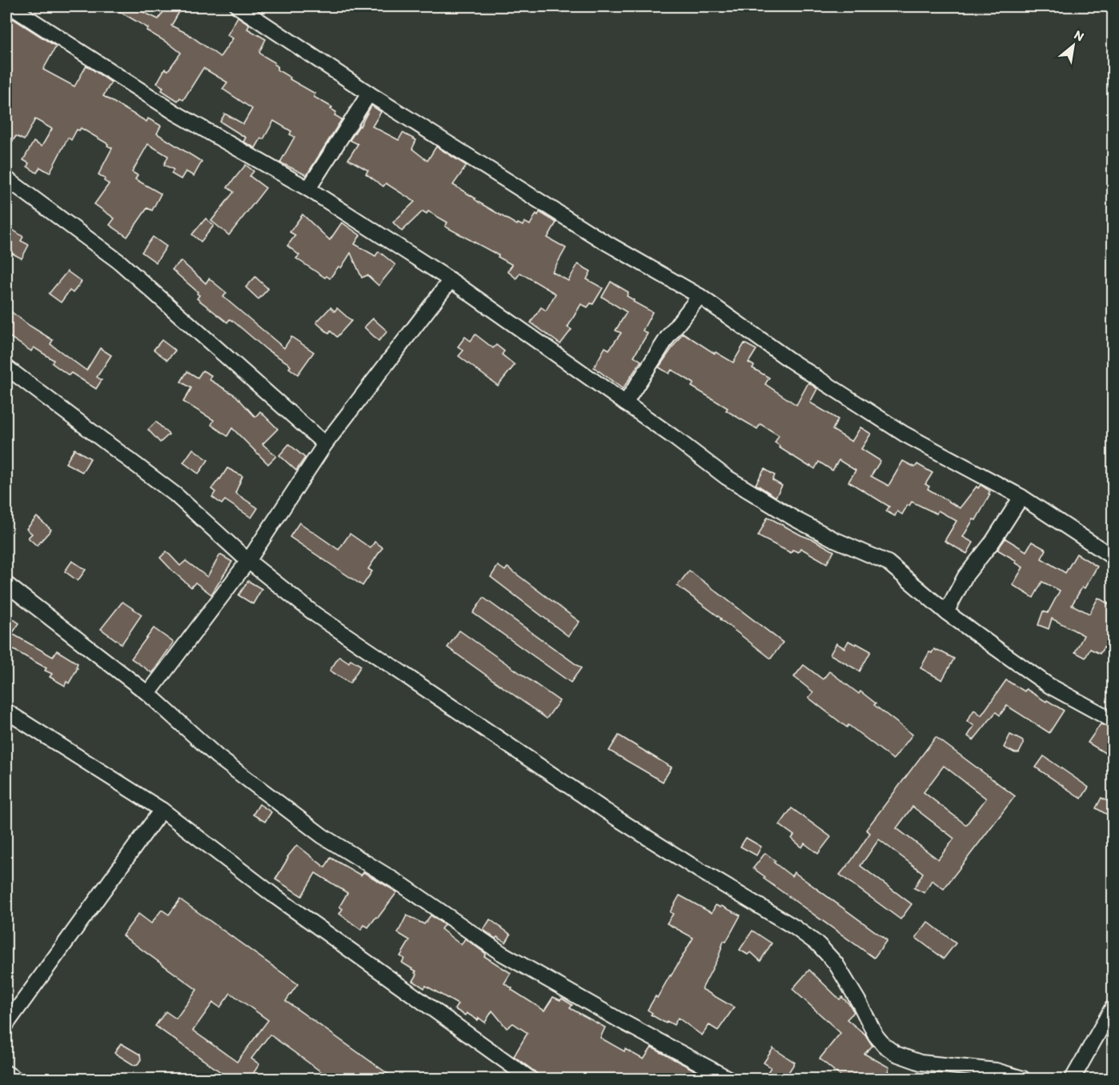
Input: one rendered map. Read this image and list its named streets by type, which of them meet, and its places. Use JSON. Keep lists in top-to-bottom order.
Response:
{
  "north": "top right"
}
